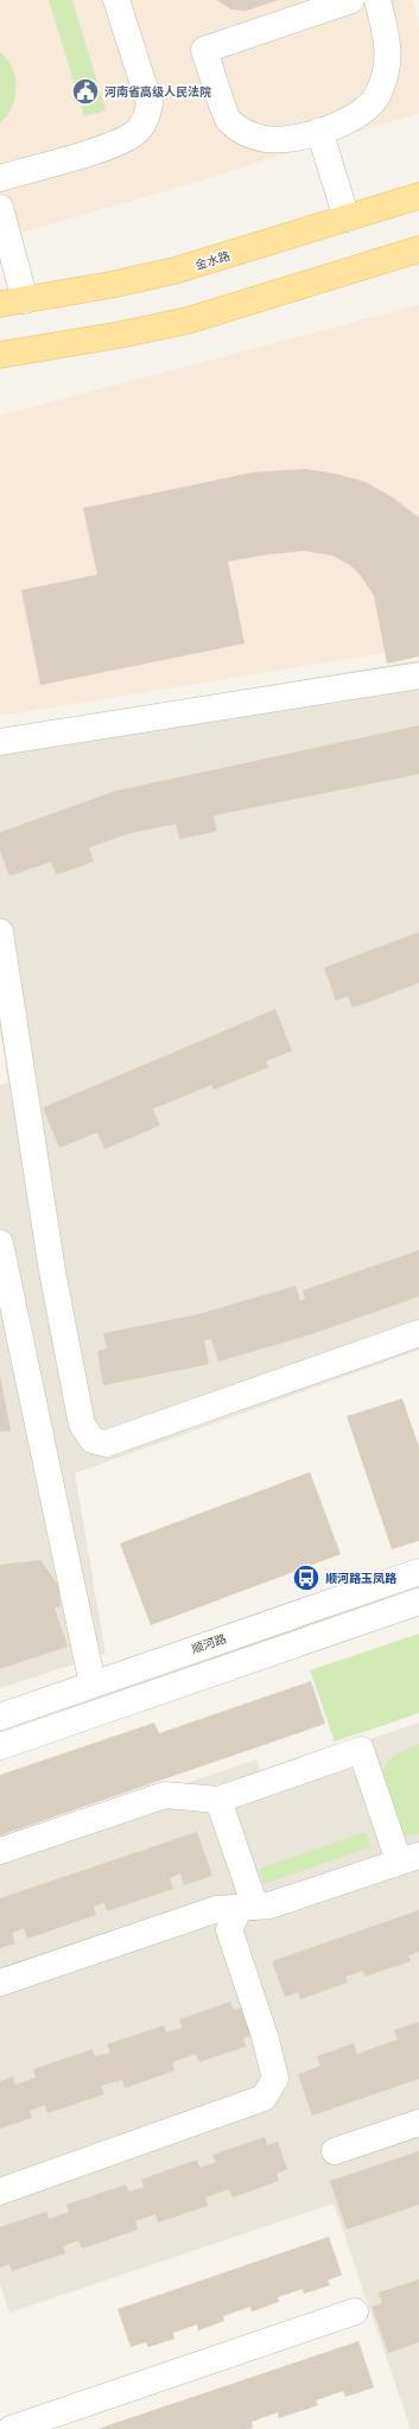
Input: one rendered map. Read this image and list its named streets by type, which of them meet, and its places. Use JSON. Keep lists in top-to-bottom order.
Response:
{
  "streets": {
    "main road": ["金水路"],
    "street": ["顺河路"]
  },
  "places": {
    "public building": ["河南省高级人民法院"],
    "bus stop": ["顺河路玉凤路"]
  }
}
